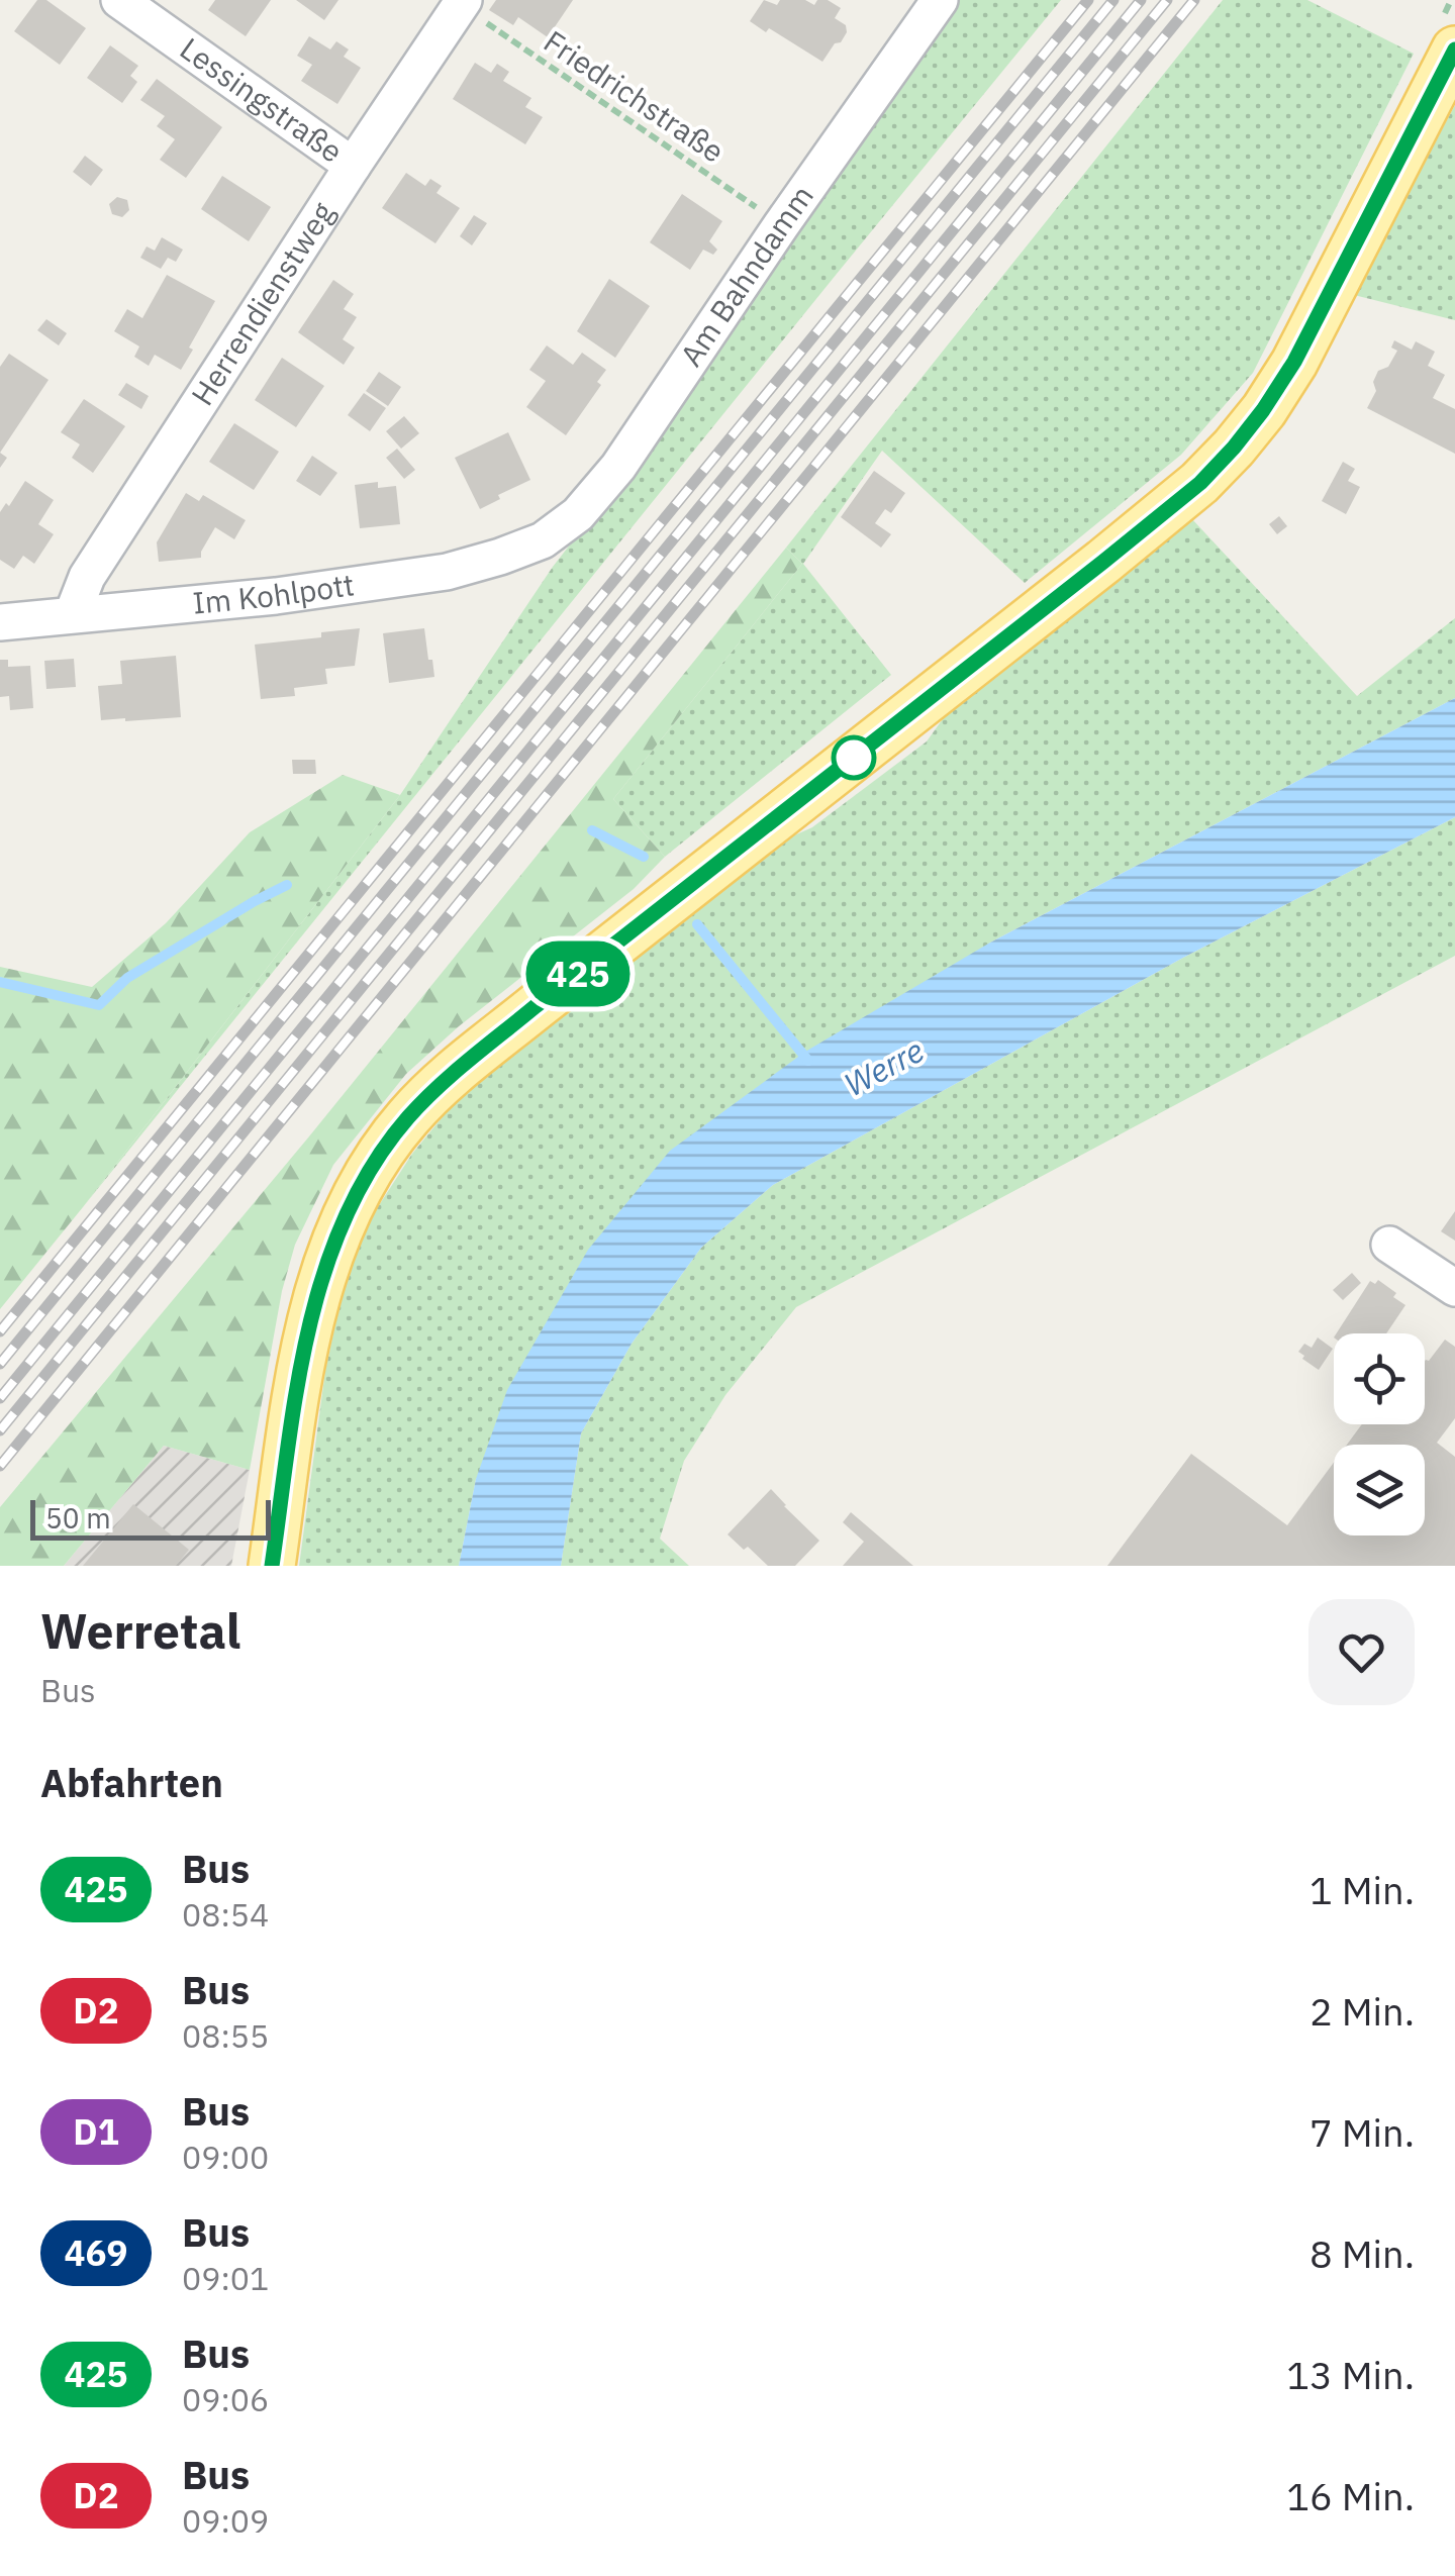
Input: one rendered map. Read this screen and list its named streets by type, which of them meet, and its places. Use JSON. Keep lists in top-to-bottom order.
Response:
{
  "streets": {
    "street": [
      "Lessingstraße",
      "Am Bahndamm",
      "Herrendienstweg",
      "Im Kohlpott"
    ],
    "path": ["Friedrichstraße"]
  },
  "crossings": [
    ["Friedrichstraße", "Am Bahndamm"],
    ["Friedrichstraße", "Herrendienstweg"],
    ["Lessingstraße", "Herrendienstweg"],
    ["Am Bahndamm", "Im Kohlpott"],
    ["Herrendienstweg", "Im Kohlpott"]
  ],
  "water": ["Werre"],
  "lines": ["bus line 425"],
  "scale_bar": "50 m",
  "page": {
    "on_map": "425",
    "scale": "50 m",
    "heading": [
      ["Werretal", "Bus"],
      "Abfahrten"
    ],
    "list": [
      {
        "mark": "425",
        "name": "Bus",
        "note": "08:54",
        "value": "1 Min."
      },
      {
        "mark": "D2",
        "name": "Bus",
        "note": "08:55",
        "value": "2 Min."
      },
      {
        "mark": "D1",
        "name": "Bus",
        "note": "09:00",
        "value": "7 Min."
      },
      {
        "mark": "469",
        "name": "Bus",
        "note": "09:01",
        "value": "8 Min."
      },
      {
        "mark": "425",
        "name": "Bus",
        "note": "09:06",
        "value": "13 Min."
      },
      {
        "mark": "D2",
        "name": "Bus",
        "note": "09:09",
        "value": "16 Min."
      }
    ]
  }
}
